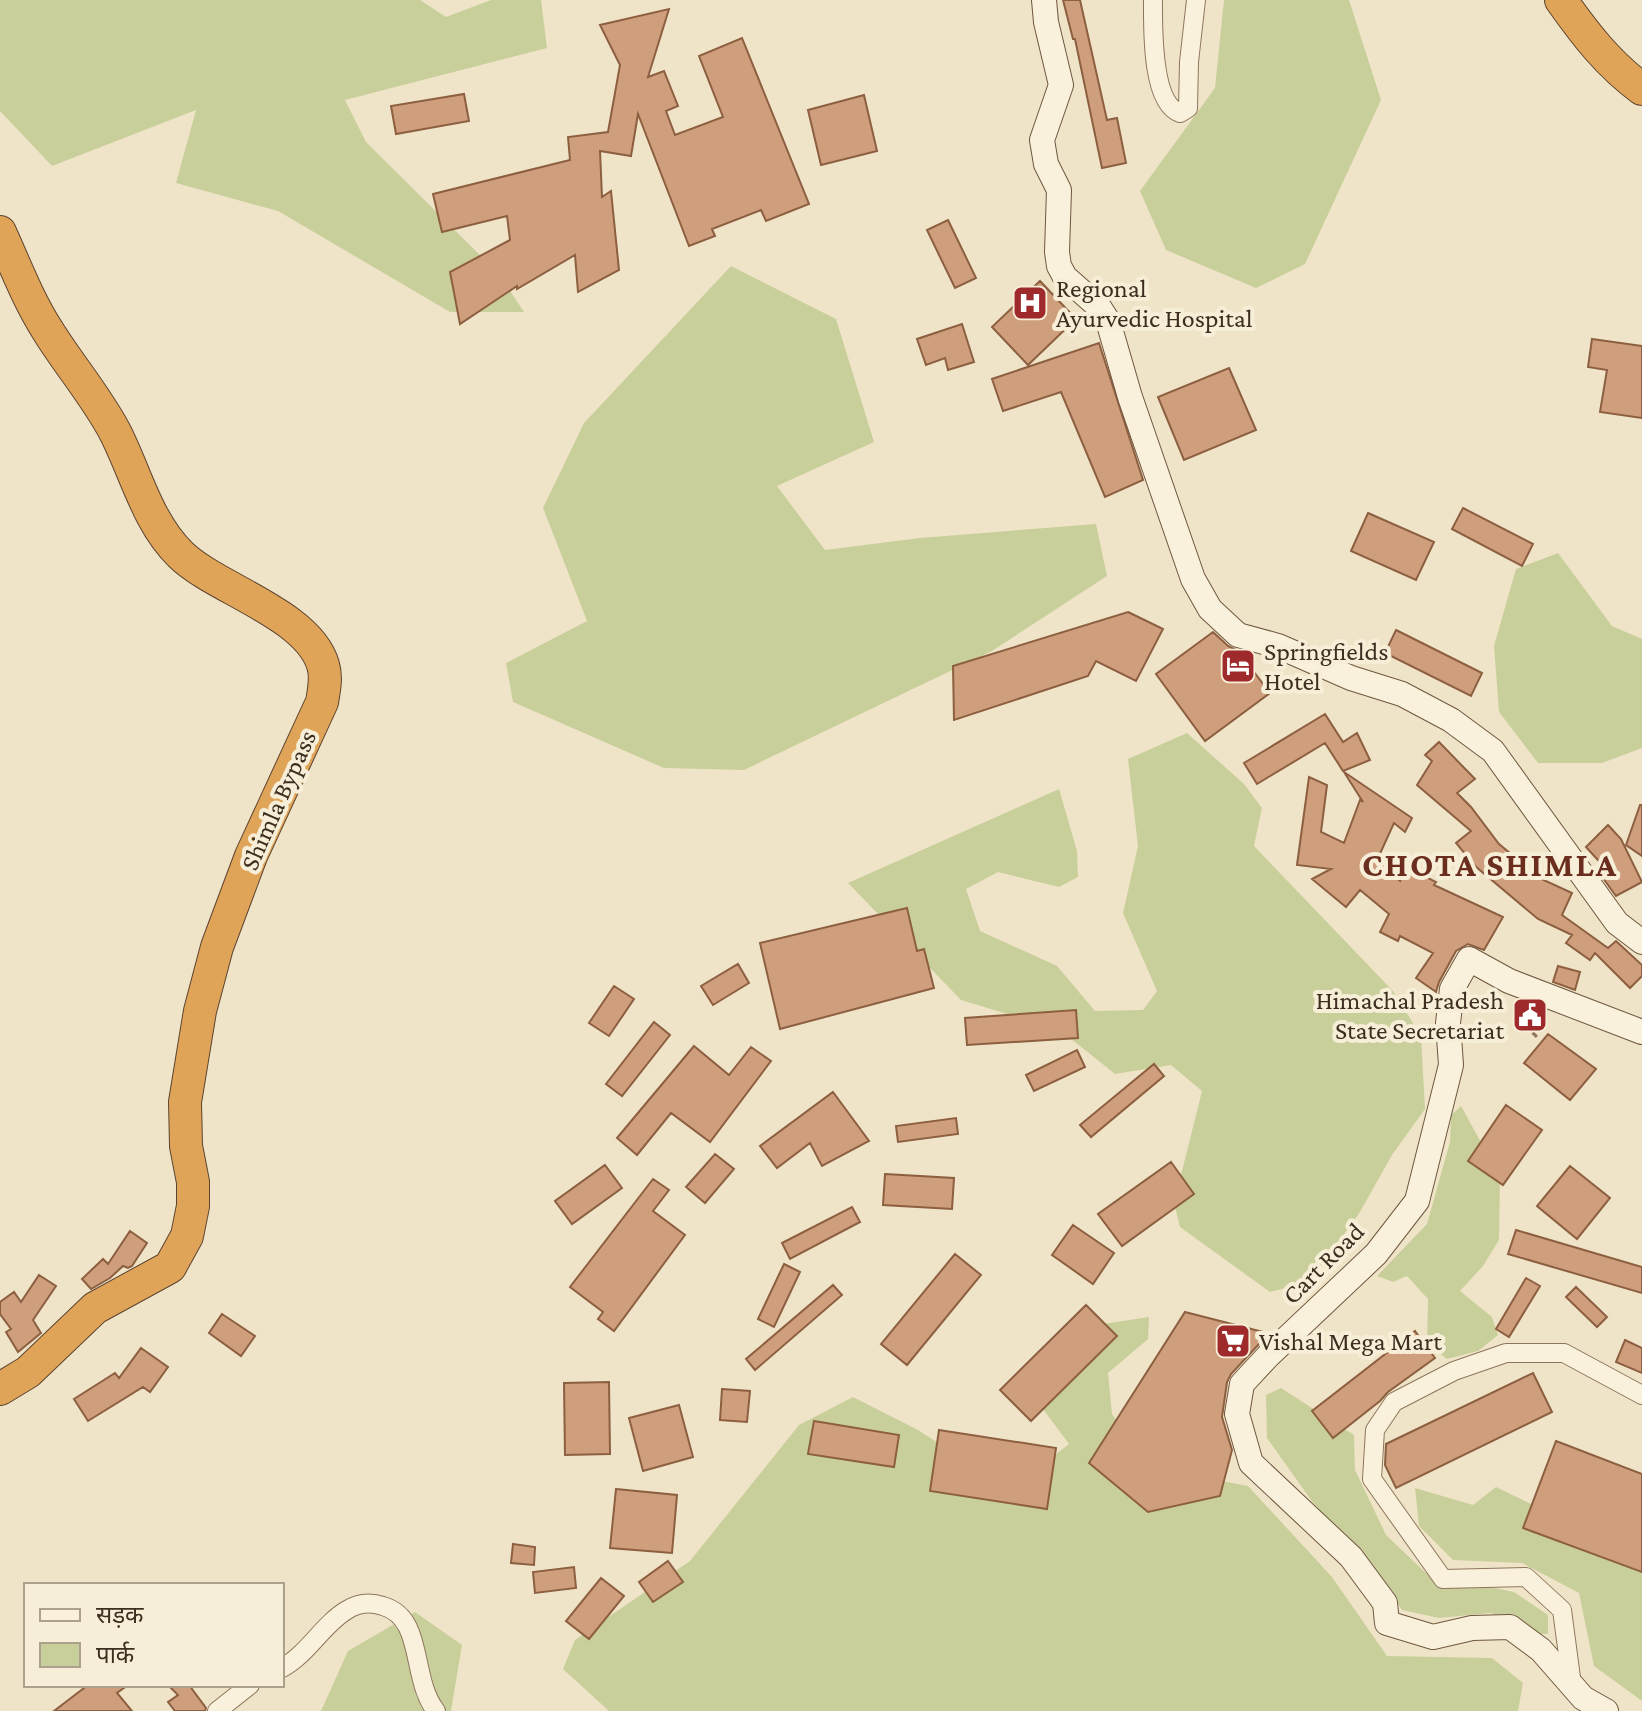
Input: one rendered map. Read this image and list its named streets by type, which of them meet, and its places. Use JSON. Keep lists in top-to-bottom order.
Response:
{
  "streets": {
    "highway": ["Shimla Bypass"],
    "main road": ["Cart Road"]
  },
  "districts": ["CHOTA SHIMLA"],
  "places": {
    "hospital": ["Regional Ayurvedic Hospital"],
    "hotel": ["Springfields Hotel"],
    "public building": ["Himachal Pradesh State Secretariat"],
    "supermarket": ["Vishal Mega Mart"]
  },
  "legend": ["सड़क", "पार्क"]
}
